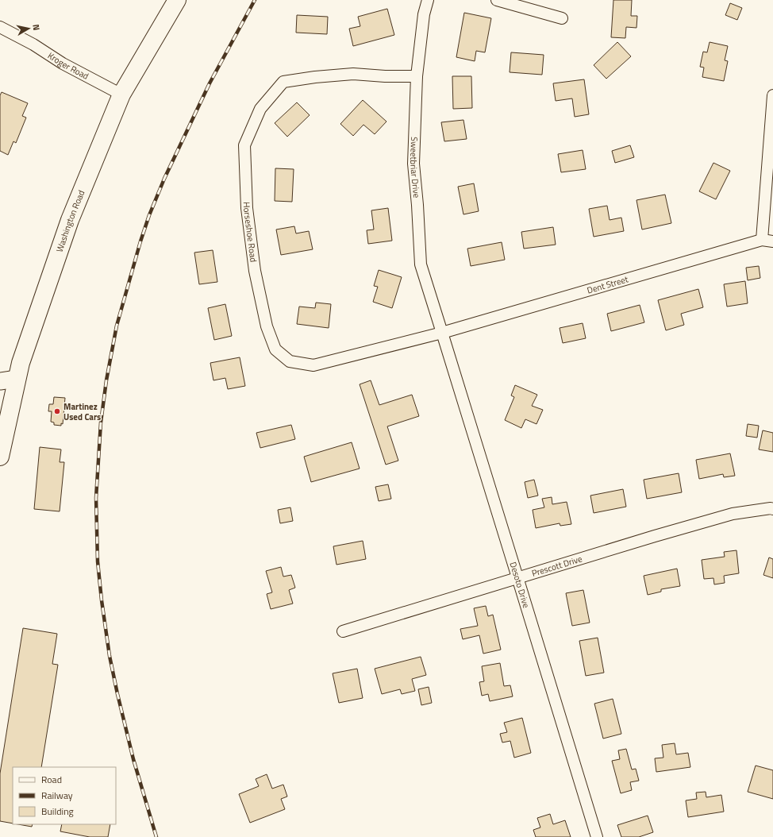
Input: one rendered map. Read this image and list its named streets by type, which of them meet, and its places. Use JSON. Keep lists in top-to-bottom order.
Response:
{
  "streets": {
    "main road": ["Washington Road"],
    "street": [
      "Kroger Road",
      "Sweetbriar Drive",
      "Horseshoe Road",
      "Dent Street",
      "Prescott Drive",
      "Desoto Drive"
    ]
  },
  "crossings": [
    ["Kroger Road", "Washington Road"],
    ["Sweetbriar Drive", "Horseshoe Road"],
    ["Sweetbriar Drive", "Dent Street"],
    ["Sweetbriar Drive", "Desoto Drive"],
    ["Horseshoe Road", "Dent Street"],
    ["Horseshoe Road", "Desoto Drive"],
    ["Dent Street", "Desoto Drive"],
    ["Prescott Drive", "Desoto Drive"]
  ],
  "places": ["Martinez Used Cars"],
  "legend": ["Road", "Railway", "Building"],
  "north": "right"
}
